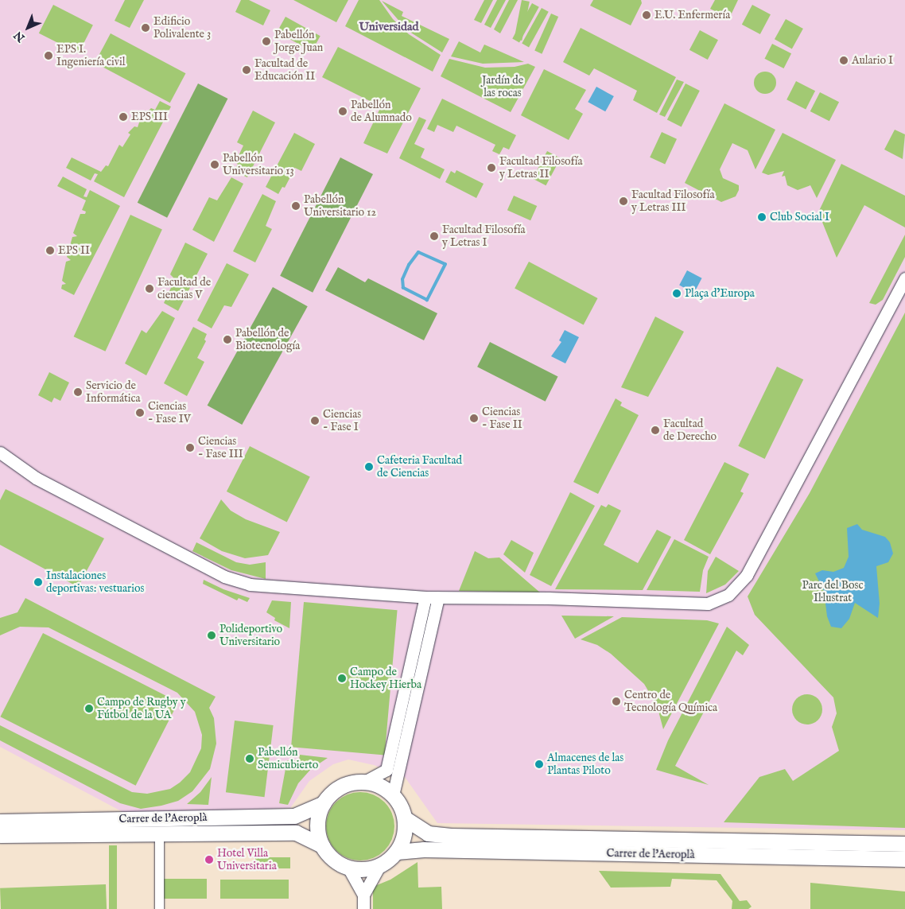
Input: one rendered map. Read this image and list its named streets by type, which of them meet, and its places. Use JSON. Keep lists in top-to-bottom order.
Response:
{
  "streets": {
    "main road": ["Carrer de l'Aeroplà"]
  },
  "districts": ["Universidad"],
  "parks": ["Jardín de las rocas", "Parc del Bosc Il·lustrat"],
  "places": [
    "E.U. Enfermería",
    "Edificio Polivalente 3",
    "Pabellón Jorge Juan",
    "EPS I. Ingeniería civil",
    "Aulario I",
    "Facultad de Educación II",
    "Pabellón de Alumnado",
    "EPS III",
    "Pabellón Universitario 13",
    "Facultad Filosofía y Letras II",
    "Facultad Filosofía y Letras III",
    "Pabellón Universitario 12",
    "Club Social I",
    "Facultad Filosofía y Letras I",
    "EPS II",
    "Facultad de ciencias V",
    "Plaça d’Europa",
    "Pabellón de Biotecnología",
    "Servicio de Informática",
    "Ciencias - Fase IV",
    "Ciencias - Fase II",
    "Ciencias - Fase I",
    "Facultad de Derecho",
    "Ciencias - Fase III",
    "Cafeteria Facultad de Ciencias",
    "Instalaciones deportivas: vestuarios",
    "Polideportivo Universitario",
    "Campo de Hockey Hierba",
    "Centro de Tecnología Química",
    "Campo de Rugby y Fútbol de la UA",
    "Pabellón Semicubierto",
    "Almacenes de las Plantas Piloto",
    "Hotel Villa Universitaria"
  ],
  "north": "bottom left"
}
